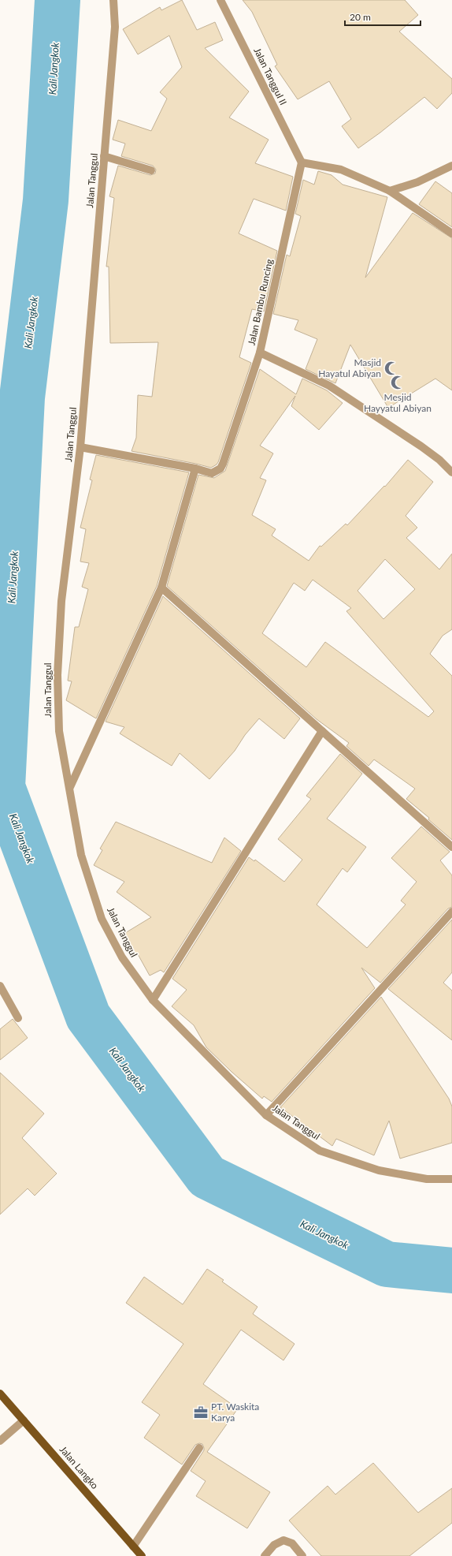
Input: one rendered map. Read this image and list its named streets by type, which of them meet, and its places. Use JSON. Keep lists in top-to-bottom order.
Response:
{
  "streets": {
    "main road": ["Jalan Langko"],
    "street": ["Jalan Tanggul II", "Jalan Tanggul", "Jalan Bambu Runcing"]
  },
  "crossings": [
    ["Jalan Tanggul II", "Jalan Bambu Runcing"]
  ],
  "water": ["Kali Jangkok"],
  "places": {
    "mosque": ["Masjid Hayatul Abiyan", "Mesjid Hayyatul Abiyan"],
    "office": ["PT. Waskita Karya"]
  },
  "scale_bar": "20 m"
}
